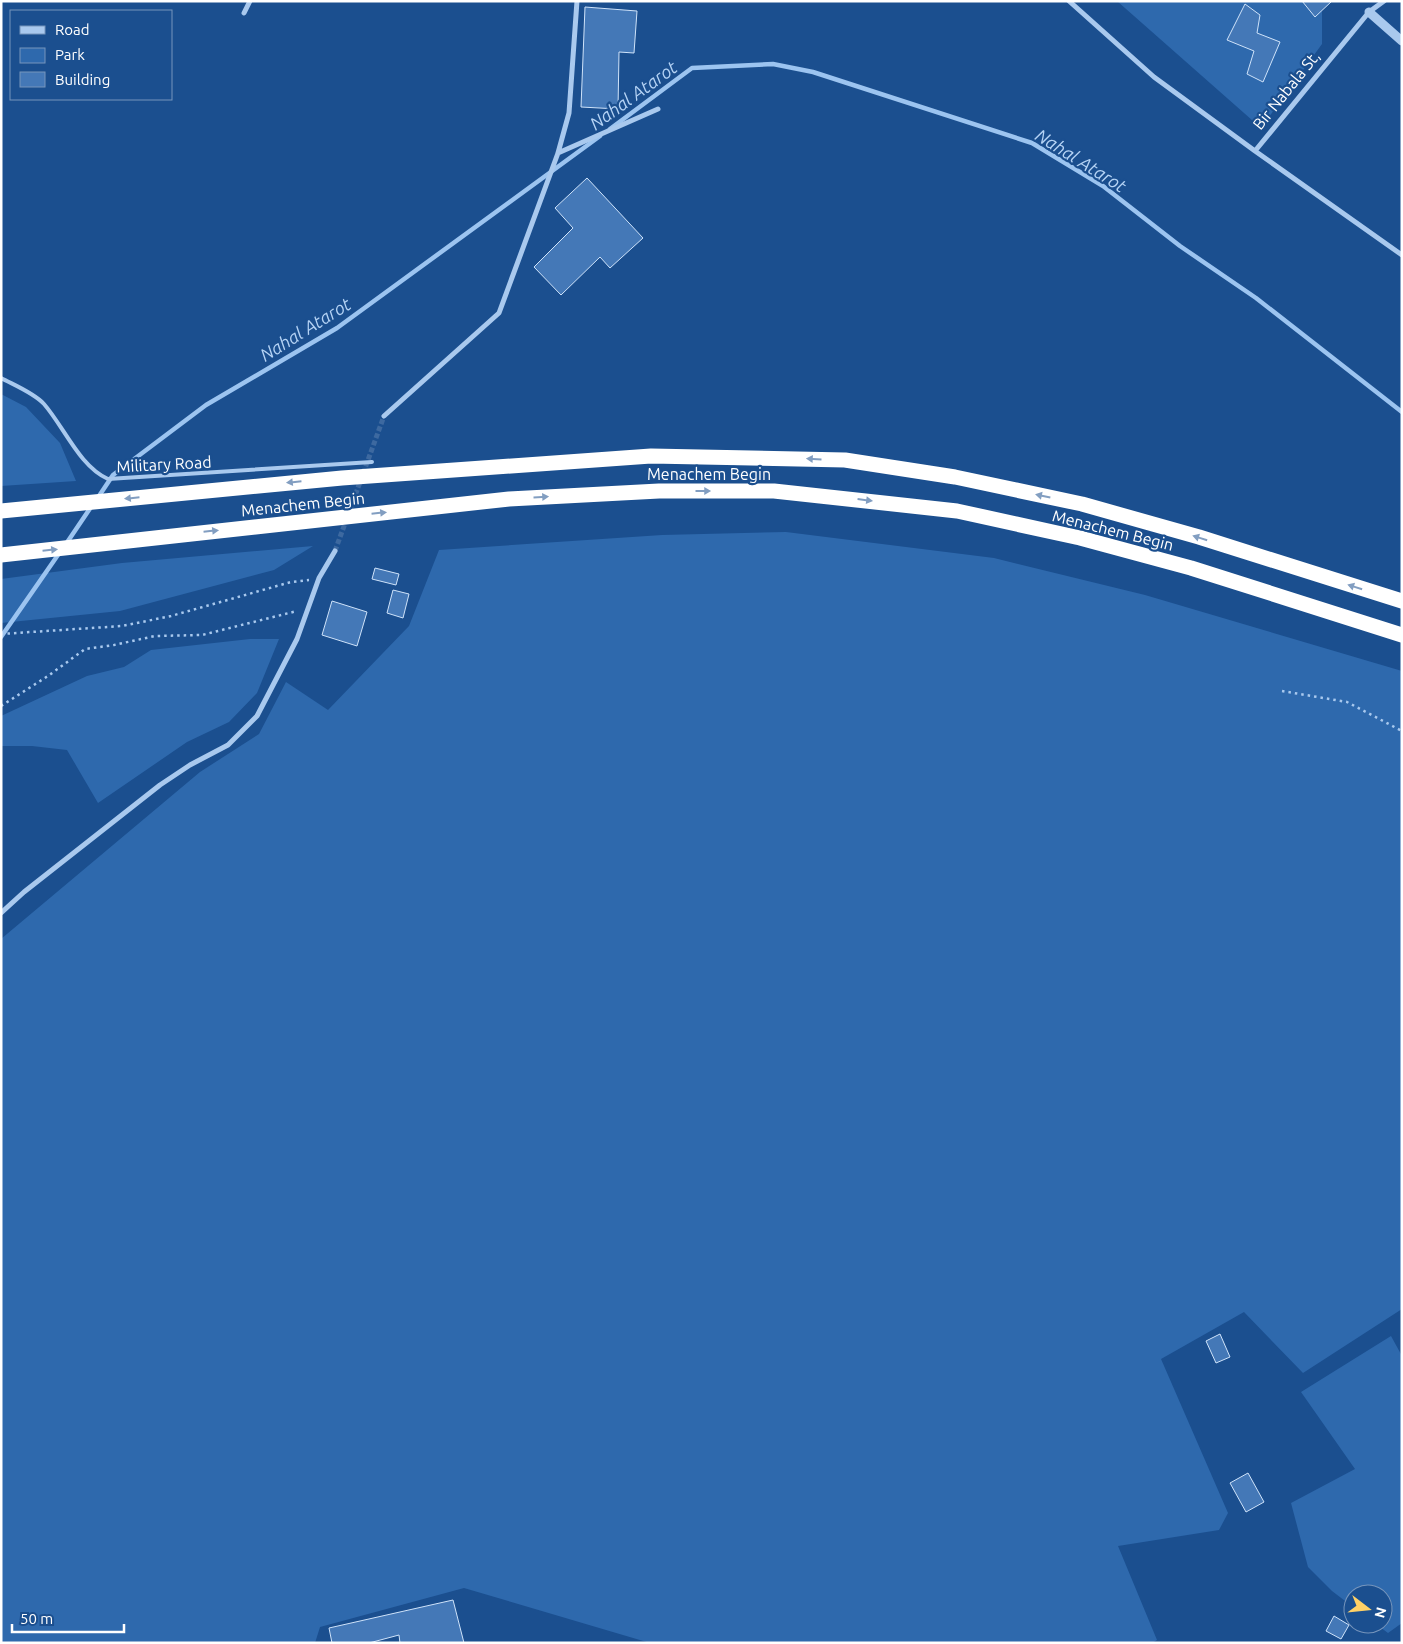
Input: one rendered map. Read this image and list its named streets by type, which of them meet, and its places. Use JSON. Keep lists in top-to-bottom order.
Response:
{
  "streets": {
    "highway": ["Menachem Begin"],
    "street": ["Bir Nabala St,"],
    "lane": ["Military Road"]
  },
  "water": ["Nahal Atarot"],
  "legend": ["Road", "Park", "Building"],
  "scale_bar": "50 m",
  "north": "right"
}
